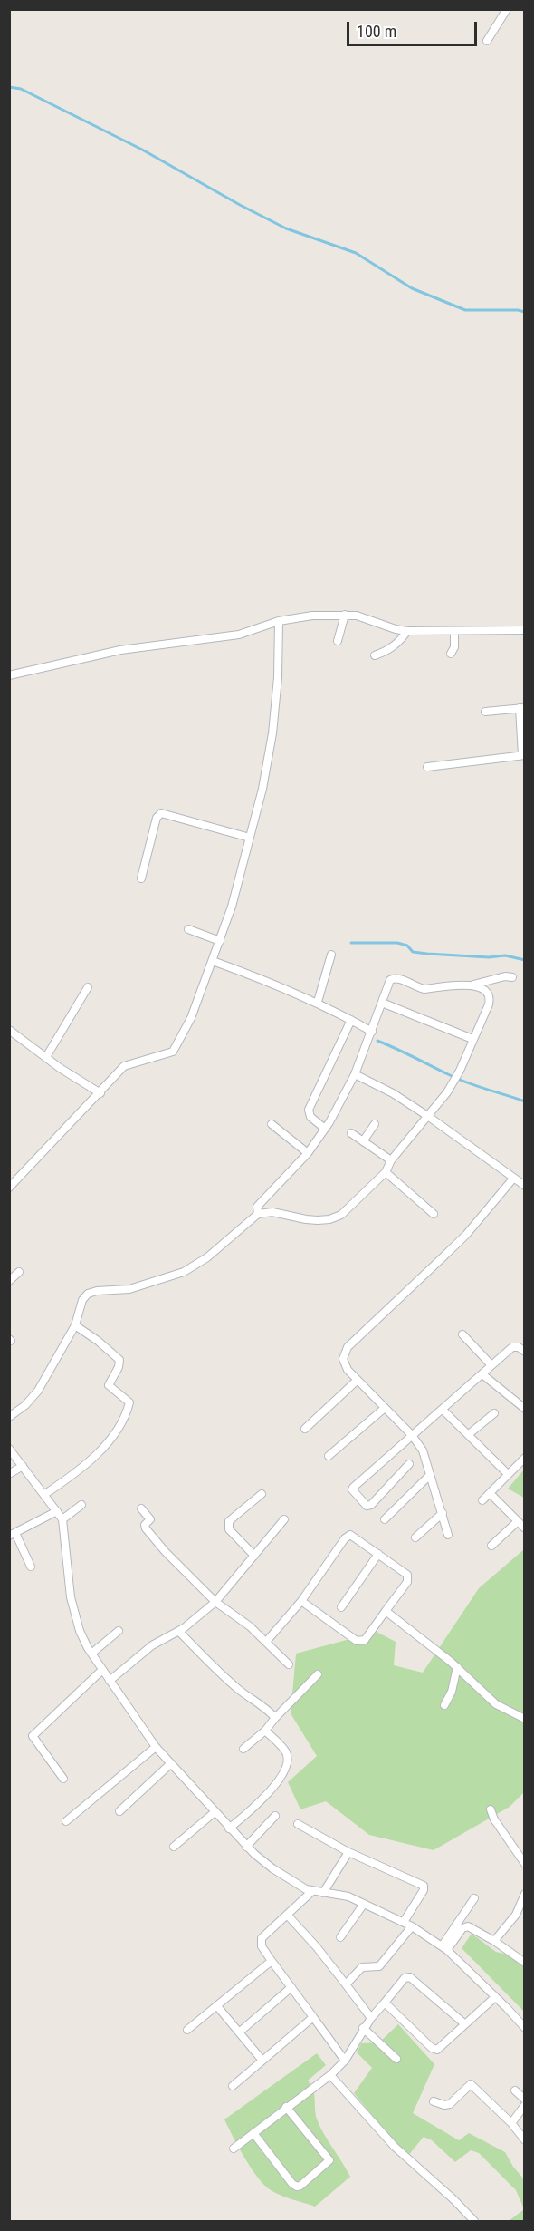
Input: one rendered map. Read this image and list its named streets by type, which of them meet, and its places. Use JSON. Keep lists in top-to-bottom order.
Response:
{
  "scale_bar": "100 m"
}
